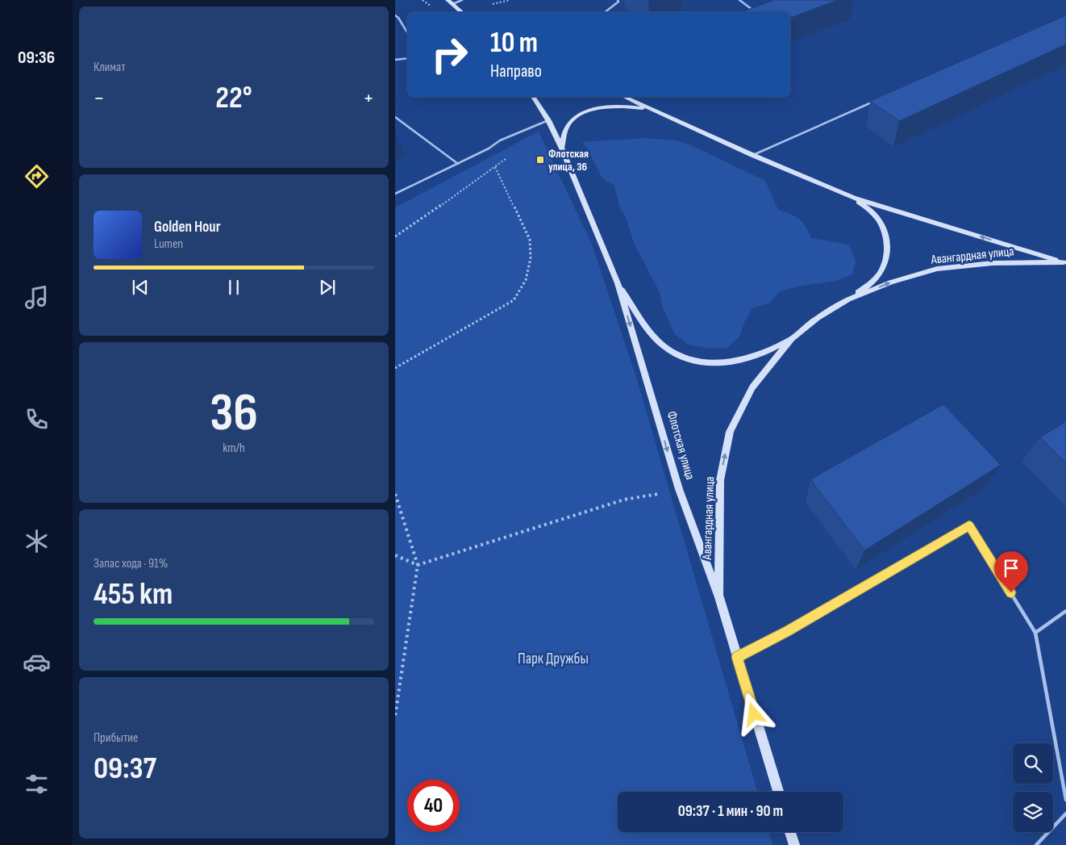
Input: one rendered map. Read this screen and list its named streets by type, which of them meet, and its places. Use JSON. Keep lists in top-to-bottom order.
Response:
{
  "streets": {
    "street": ["Авангардная улица", "Флотская улица"]
  },
  "crossings": [
    ["Авангардная улица", "Флотская улица"]
  ],
  "parks": ["Парк Дружбы"],
  "places": {
    "transit": ["Флотская улица, 36"]
  },
  "page": {
    "tabs": "09:36",
    "tile": [
      "Климат",
      ["36", "km/h"],
      ["Запас хода · 91%", "455 km"],
      ["Прибытие", "09:37"]
    ],
    "turn": ["10 m", "Направо"],
    "heat": ["−", "22°", "+"],
    "song": ["Golden Hour", "Lumen"],
    "limit": "40",
    "trip": "09:37 · 1 мин · 90 m"
  }
}
